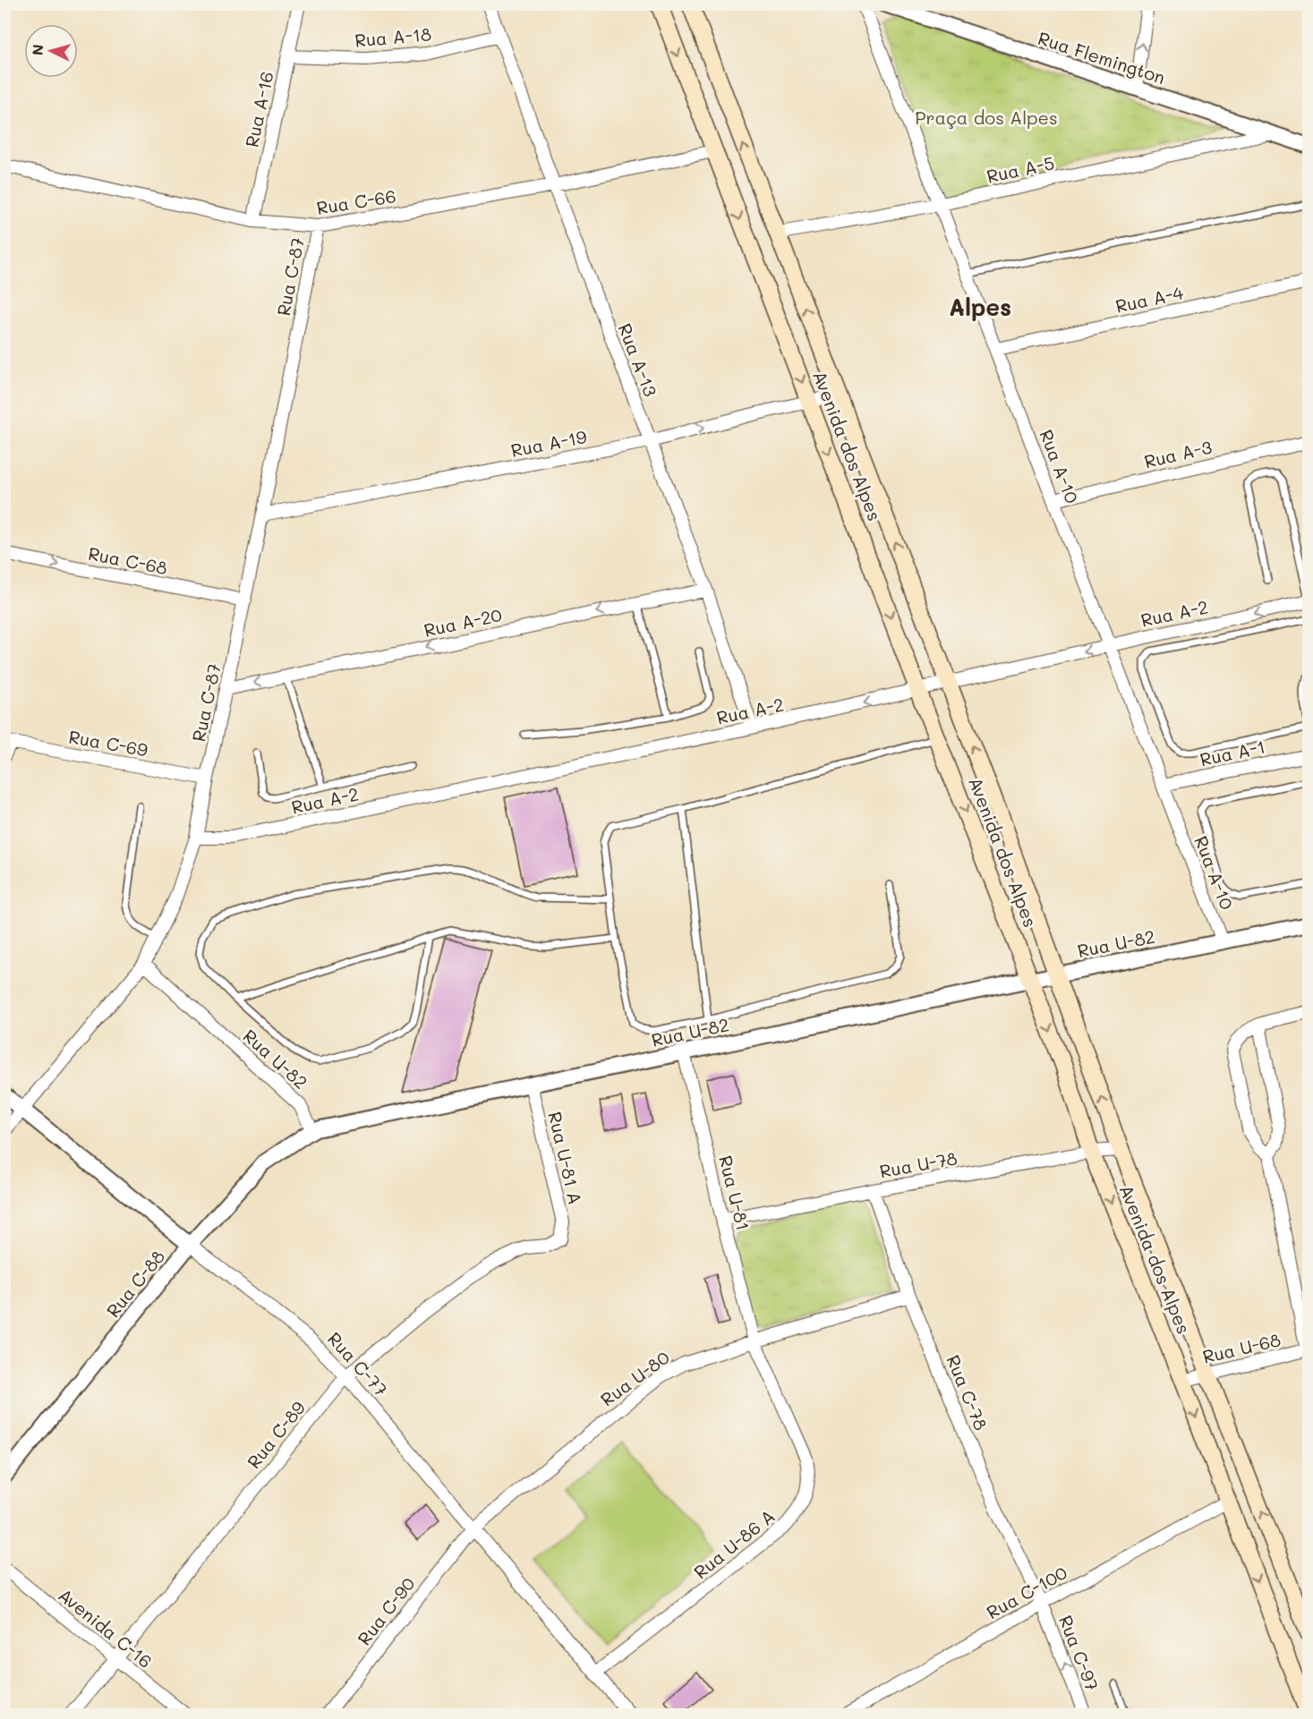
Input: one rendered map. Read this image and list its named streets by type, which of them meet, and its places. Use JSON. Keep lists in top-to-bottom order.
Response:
{
  "streets": {
    "main road": ["Avenida dos Alpes"],
    "street": [
      "Rua A-18",
      "Rua Flemington",
      "Rua A-16",
      "Rua A-5",
      "Rua C-66",
      "Rua C-87",
      "Rua A-4",
      "Rua A-13",
      "Rua A-19",
      "Rua A-3",
      "Rua A-10",
      "Rua C-68",
      "Rua A-2",
      "Rua A-20",
      "Rua C-69",
      "Rua A-1",
      "Rua U-82",
      "Rua U-81 A",
      "Rua U-78",
      "Rua U-81",
      "Rua C-88",
      "Rua U-68",
      "Rua C-77",
      "Rua U-80",
      "Rua C-78",
      "Rua C-89",
      "Rua U-86 A",
      "Rua C-100",
      "Rua C-90",
      "Avenida C-16",
      "Rua C-97"
    ]
  },
  "crossings": [
    ["Rua A-18", "Rua A-16"],
    ["Rua A-18", "Rua A-13"],
    ["Rua Flemington", "Rua A-5"],
    ["Rua A-16", "Rua C-66"],
    ["Rua A-5", "Avenida dos Alpes"],
    ["Rua A-5", "Rua A-10"],
    ["Rua C-66", "Rua C-87"],
    ["Rua C-66", "Rua A-13"],
    ["Rua C-66", "Avenida dos Alpes"],
    ["Rua C-87", "Rua A-19"],
    ["Rua C-87", "Rua C-68"],
    ["Rua C-87", "Rua A-2"],
    ["Rua C-87", "Rua A-20"],
    ["Rua C-87", "Rua C-69"],
    ["Rua C-87", "Rua U-82"],
    ["Rua C-87", "Rua C-77"],
    ["Rua A-4", "Rua A-10"],
    ["Rua A-13", "Rua A-19"],
    ["Rua A-13", "Rua A-2"],
    ["Rua A-13", "Rua A-20"],
    ["Rua A-19", "Avenida dos Alpes"],
    ["Avenida dos Alpes", "Rua A-2"],
    ["Avenida dos Alpes", "Rua U-82"],
    ["Avenida dos Alpes", "Rua U-78"],
    ["Avenida dos Alpes", "Rua U-68"],
    ["Avenida dos Alpes", "Rua C-100"],
    ["Rua A-3", "Rua A-10"],
    ["Rua A-10", "Rua A-2"],
    ["Rua A-10", "Rua A-1"],
    ["Rua A-10", "Rua U-82"],
    ["Rua U-82", "Rua U-81 A"],
    ["Rua U-82", "Rua U-81"],
    ["Rua U-82", "Rua C-88"],
    ["Rua U-81 A", "Rua C-89"],
    ["Rua U-78", "Rua U-81"],
    ["Rua U-78", "Rua C-78"],
    ["Rua U-81", "Rua U-80"],
    ["Rua U-81", "Rua U-86 A"],
    ["Rua C-88", "Rua C-77"],
    ["Rua C-77", "Rua U-80"],
    ["Rua C-77", "Rua C-89"],
    ["Rua C-77", "Rua U-86 A"],
    ["Rua C-77", "Rua C-90"],
    ["Rua U-80", "Rua C-78"],
    ["Rua U-80", "Rua U-86 A"],
    ["Rua U-80", "Rua C-90"],
    ["Rua C-78", "Rua C-100"],
    ["Rua C-78", "Rua C-97"],
    ["Rua C-89", "Avenida C-16"],
    ["Rua C-100", "Rua C-97"]
  ],
  "one_way": [
    "Rua C-68",
    "Rua A-2",
    "Rua A-20",
    "Rua C-97"
  ],
  "districts": ["Alpes"],
  "parks": ["Praça dos Alpes"],
  "north": "left"
}
